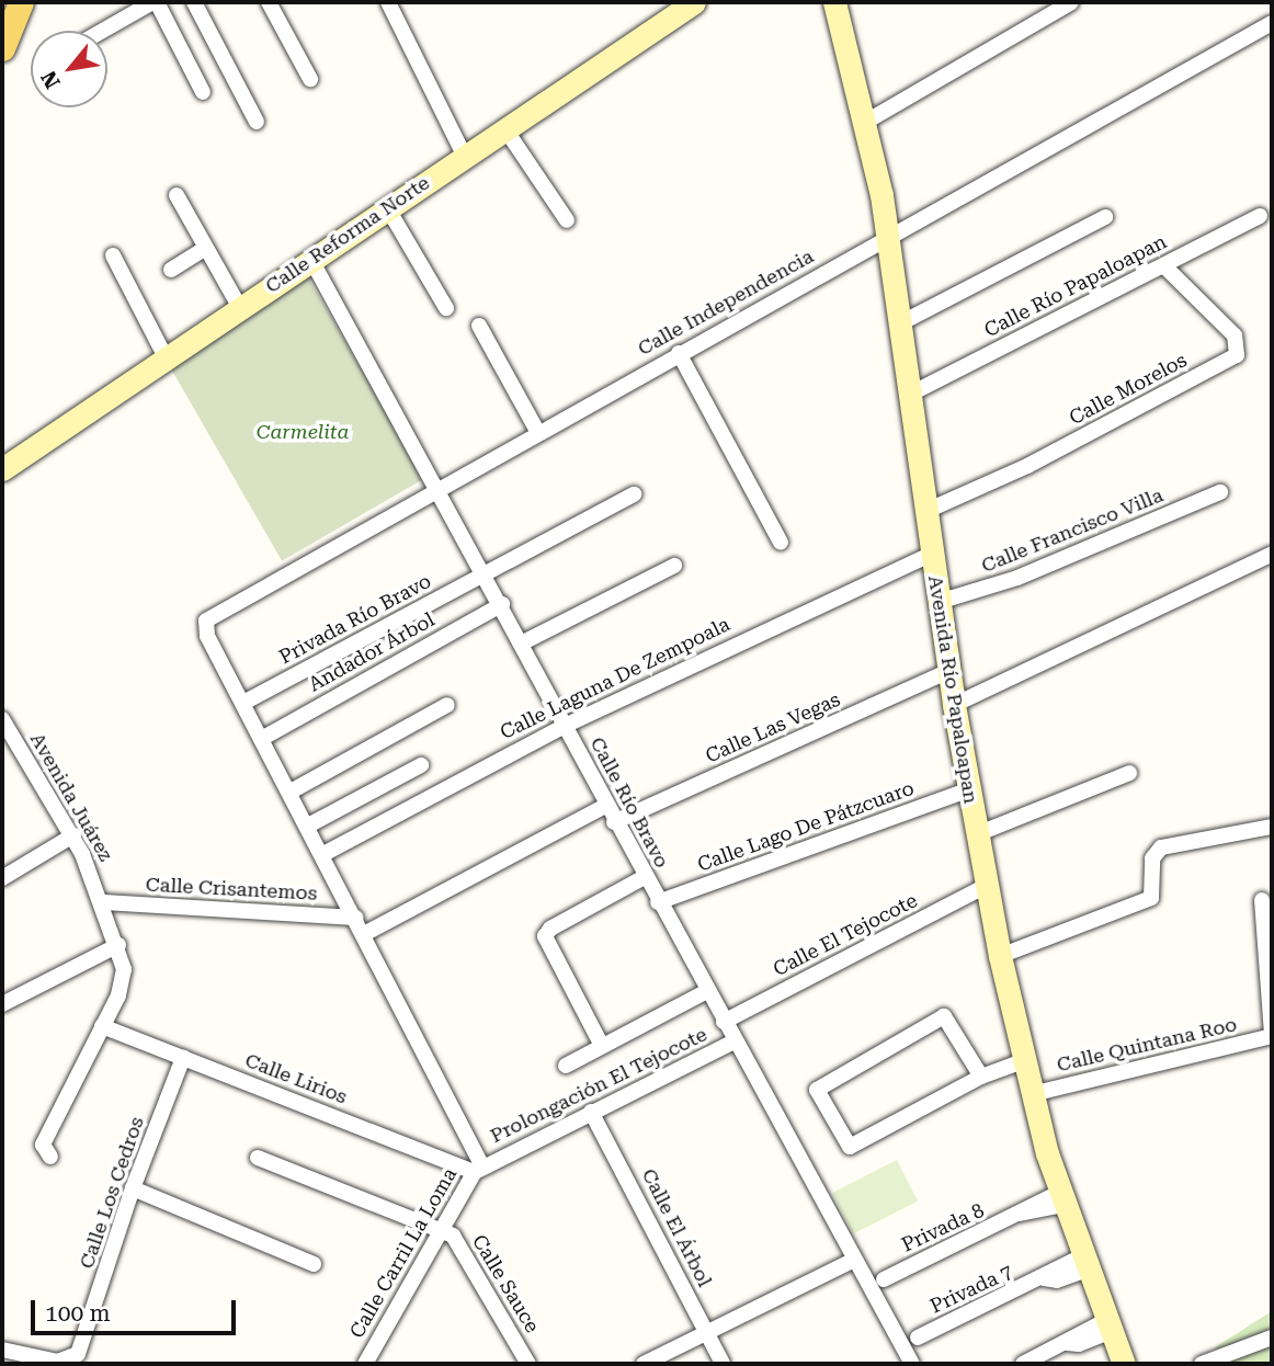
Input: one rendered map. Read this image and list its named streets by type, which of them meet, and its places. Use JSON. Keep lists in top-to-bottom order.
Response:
{
  "streets": {
    "main road": ["Calle Reforma Norte", "Avenida Río Papaloapan"],
    "street": [
      "Calle Río Papaloapan",
      "Calle Independencia",
      "Calle Morelos",
      "Calle Francisco Villa",
      "Privada Río Bravo",
      "Andador Árbol",
      "Calle Laguna De Zempoala",
      "Calle Las Vegas",
      "Avenida Juárez",
      "Calle Río Bravo",
      "Calle Lago De Pátzcuaro",
      "Calle Crisantemos",
      "Calle El Tejocote",
      "Calle Quintana Roo",
      "Calle Lirios",
      "Prolongación El Tejocote",
      "Calle Los Cedros",
      "Calle El Árbol",
      "Privada 8",
      "Calle Carril La Loma",
      "Calle Sauce",
      "Privada 7"
    ]
  },
  "crossings": [
    ["Calle Reforma Norte", "Calle Río Bravo"],
    ["Calle Río Papaloapan", "Calle Morelos"],
    ["Calle Río Papaloapan", "Avenida Río Papaloapan"],
    ["Calle Independencia", "Privada Río Bravo"],
    ["Calle Independencia", "Avenida Río Papaloapan"],
    ["Calle Independencia", "Calle Río Bravo"],
    ["Calle Morelos", "Avenida Río Papaloapan"],
    ["Calle Francisco Villa", "Avenida Río Papaloapan"],
    ["Privada Río Bravo", "Calle Río Bravo"],
    ["Andador Árbol", "Calle Río Bravo"],
    ["Calle Laguna De Zempoala", "Avenida Río Papaloapan"],
    ["Calle Laguna De Zempoala", "Calle Río Bravo"],
    ["Avenida Río Papaloapan", "Calle Las Vegas"],
    ["Avenida Río Papaloapan", "Calle Lago De Pátzcuaro"],
    ["Avenida Río Papaloapan", "Calle El Tejocote"],
    ["Avenida Río Papaloapan", "Calle Quintana Roo"],
    ["Avenida Río Papaloapan", "Privada 8"],
    ["Avenida Río Papaloapan", "Privada 7"],
    ["Calle Las Vegas", "Calle Río Bravo"],
    ["Avenida Juárez", "Calle Crisantemos"],
    ["Avenida Juárez", "Calle Lirios"],
    ["Calle Río Bravo", "Calle Lago De Pátzcuaro"],
    ["Calle Río Bravo", "Calle El Tejocote"],
    ["Calle Río Bravo", "Prolongación El Tejocote"],
    ["Calle Lirios", "Prolongación El Tejocote"],
    ["Calle Lirios", "Calle Los Cedros"],
    ["Calle Lirios", "Calle Carril La Loma"],
    ["Prolongación El Tejocote", "Calle El Árbol"],
    ["Prolongación El Tejocote", "Calle Carril La Loma"],
    ["Calle Carril La Loma", "Calle Sauce"]
  ],
  "parks": ["Carmelita"],
  "scale_bar": "100 m",
  "north": "bottom left"
}
